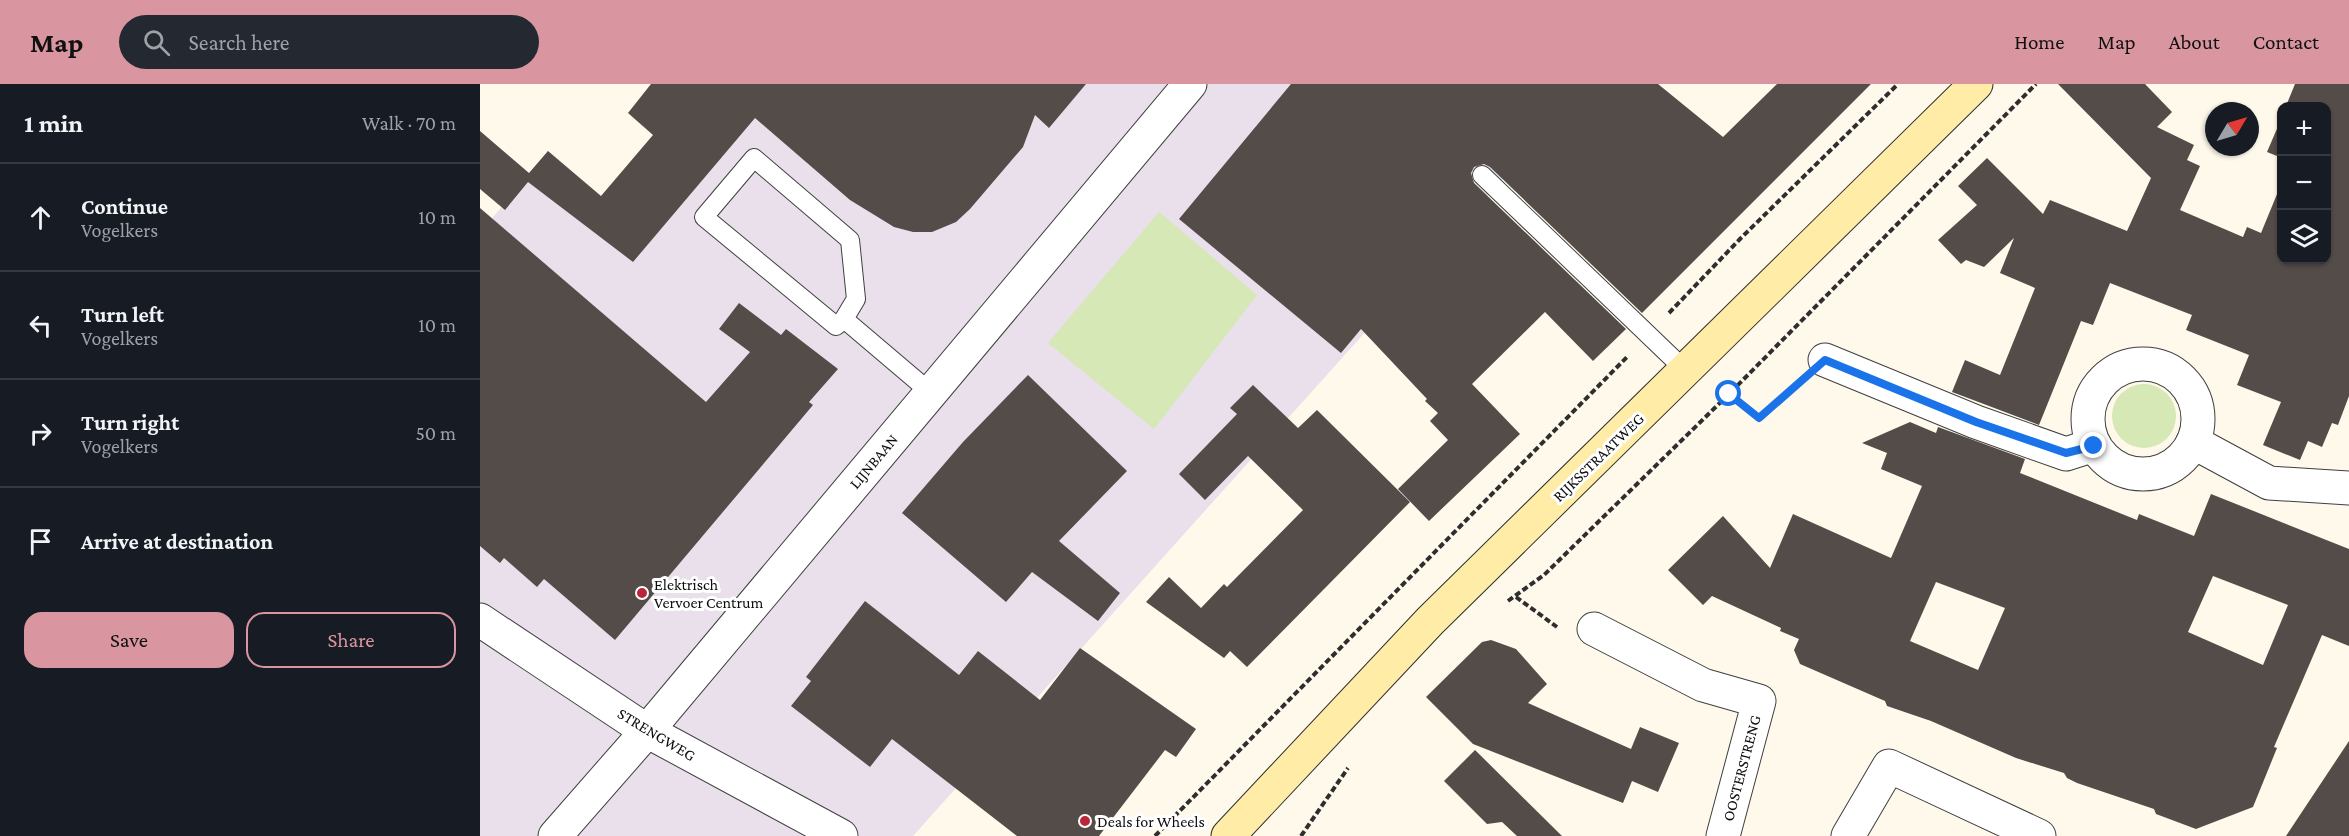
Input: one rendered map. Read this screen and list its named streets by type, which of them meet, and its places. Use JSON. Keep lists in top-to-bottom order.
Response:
{
  "streets": {
    "main road": ["RIJKSSTRAATWEG"],
    "street": ["LIJNBAAN", "STRENGWEG", "OOSTERSTRENG"]
  },
  "crossings": [
    ["LIJNBAAN", "STRENGWEG"]
  ],
  "places": ["Elektrisch Vervoer Centrum", "Deals for Wheels"],
  "north": "top right",
  "page": {
    "header": "Map",
    "search": "Search here",
    "nav": [
      "Home",
      "Map",
      "About",
      "Contact"
    ],
    "heading": ["1 min", "Walk · 70 m"],
    "map_buttons": ["+", "−"],
    "list": [
      ["Continue", "Vogelkers", "10 m"],
      ["Turn left", "Vogelkers", "10 m"],
      ["Turn right", "Vogelkers", "50 m"],
      "Arrive at destination"
    ],
    "buttons": ["Save", "Share"]
  }
}
